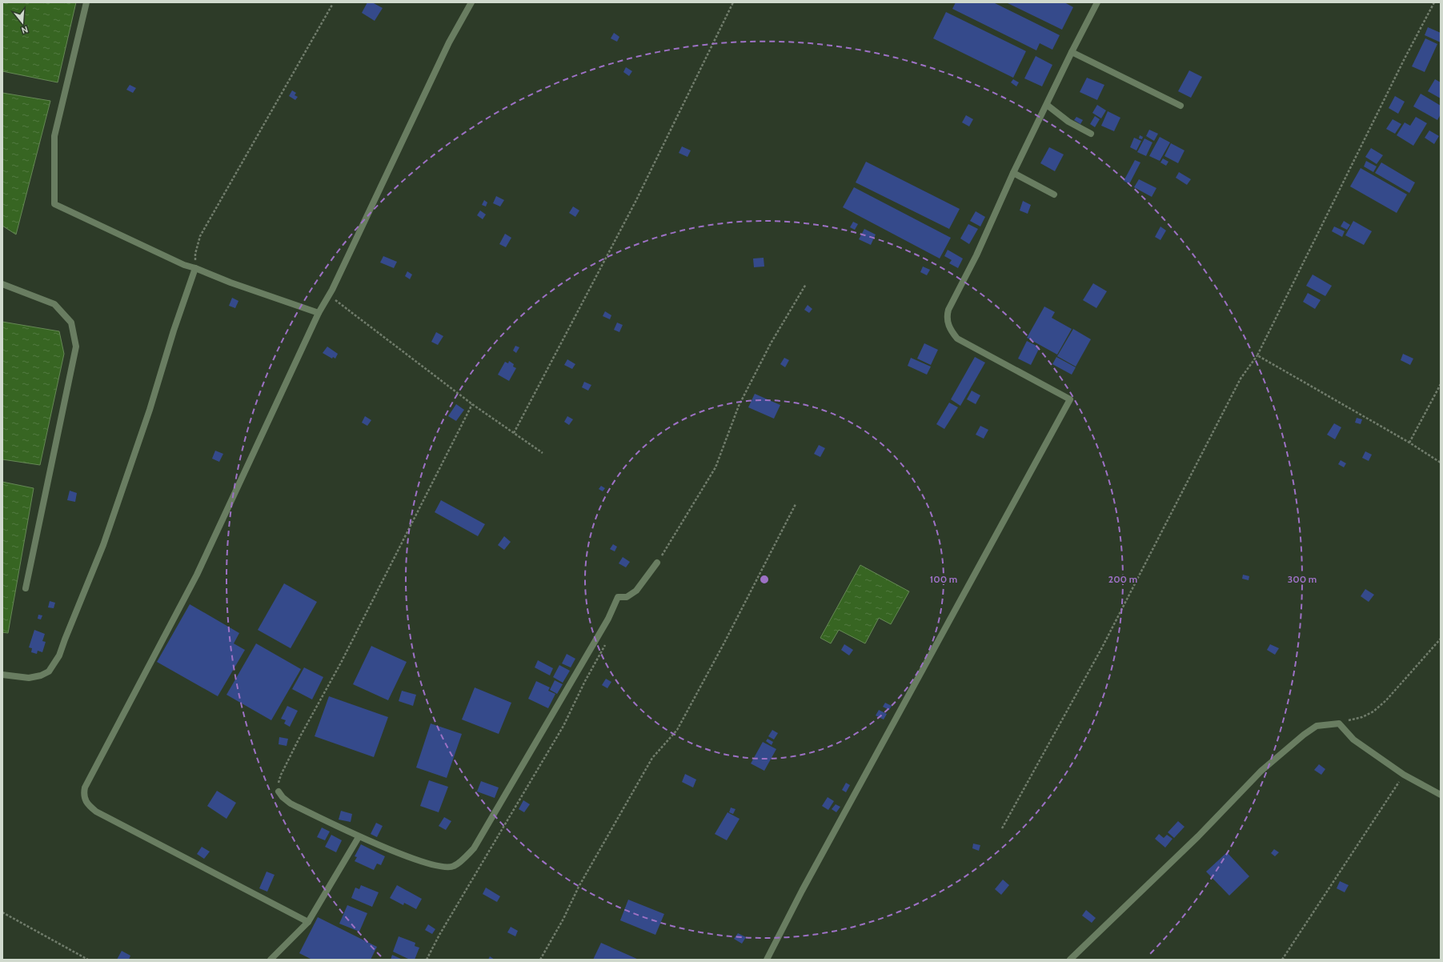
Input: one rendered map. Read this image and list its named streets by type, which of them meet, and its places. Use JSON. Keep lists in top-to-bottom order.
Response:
{
  "north": "bottom",
  "rings": ["100 m", "200 m", "300 m"]
}
